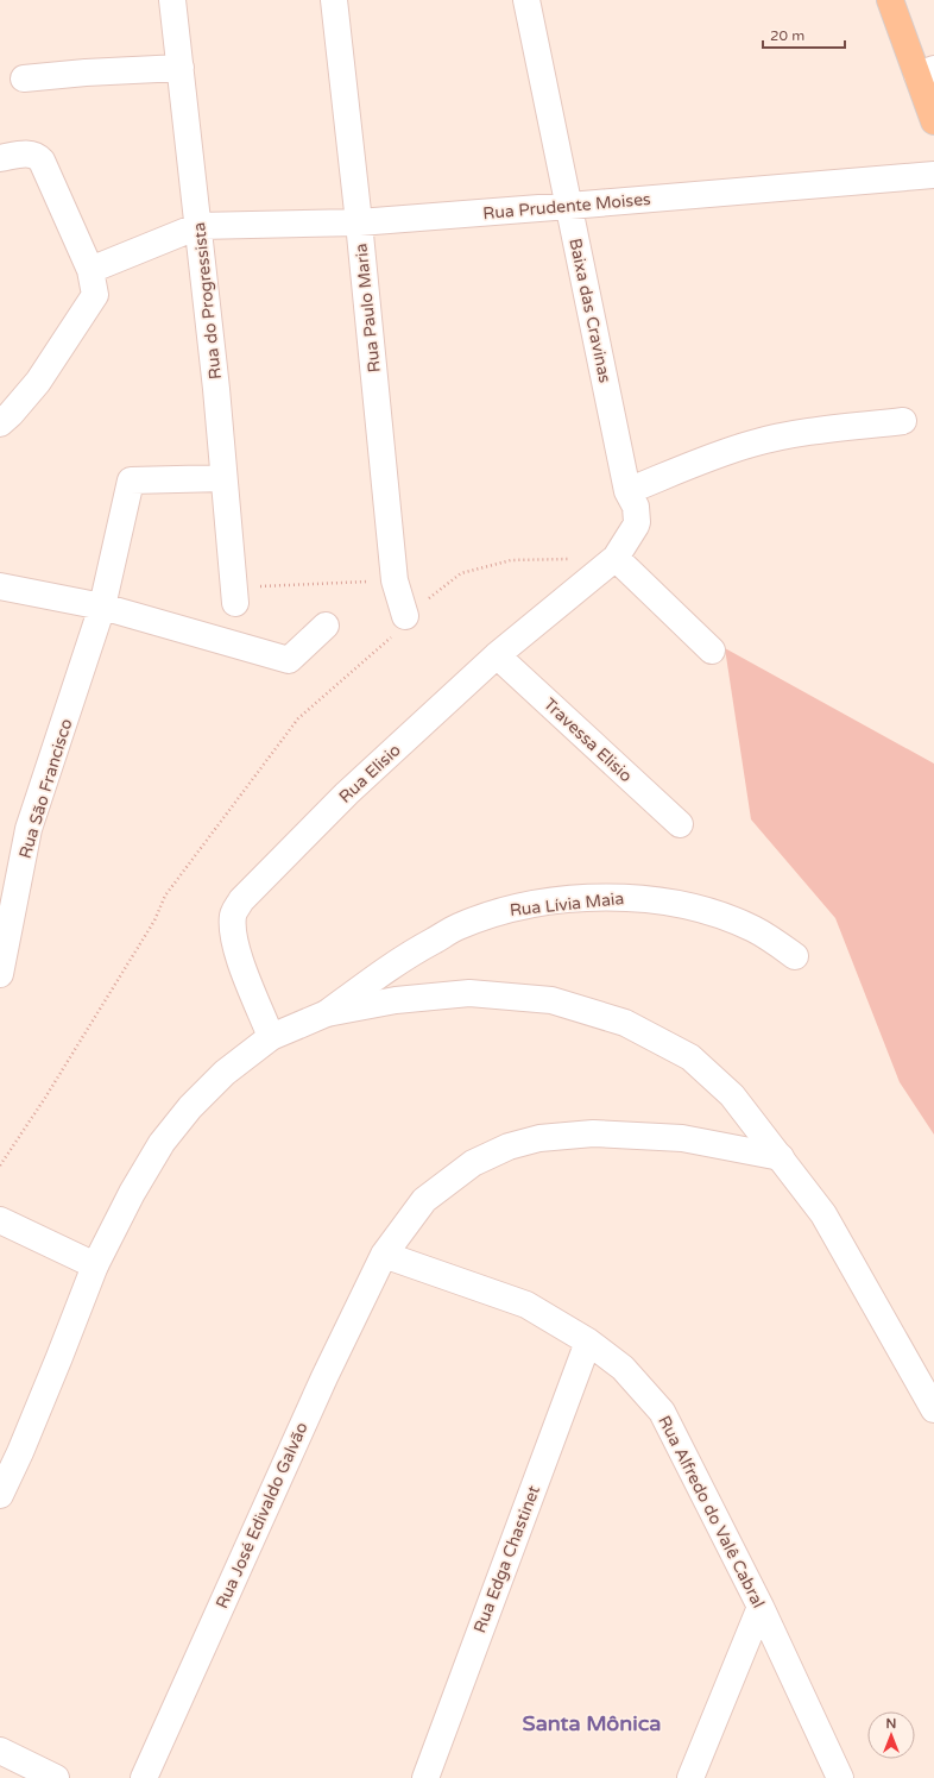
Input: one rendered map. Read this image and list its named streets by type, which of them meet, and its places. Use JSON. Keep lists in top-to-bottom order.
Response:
{
  "streets": {
    "street": [
      "Rua Prudente Moises",
      "Rua do Progressista",
      "Rua Paulo Maria",
      "Baixa das Cravinas",
      "Travessa Elisio",
      "Rua Elisio",
      "Rua São Francisco",
      "Rua Lívia Maia",
      "Rua Alfredo do Valê Cabral",
      "Rua José Edivaldo Galvão",
      "Rua Edga Chastinet"
    ]
  },
  "crossings": [
    ["Rua Prudente Moises", "Rua do Progressista"],
    ["Rua Prudente Moises", "Rua Paulo Maria"],
    ["Rua Prudente Moises", "Baixa das Cravinas"],
    ["Rua do Progressista", "Rua São Francisco"],
    ["Baixa das Cravinas", "Rua Elisio"],
    ["Travessa Elisio", "Rua Elisio"],
    ["Rua Alfredo do Valê Cabral", "Rua José Edivaldo Galvão"],
    ["Rua Alfredo do Valê Cabral", "Rua Edga Chastinet"]
  ],
  "districts": ["Santa Mônica"],
  "scale_bar": "20 m",
  "north": "top"
}
